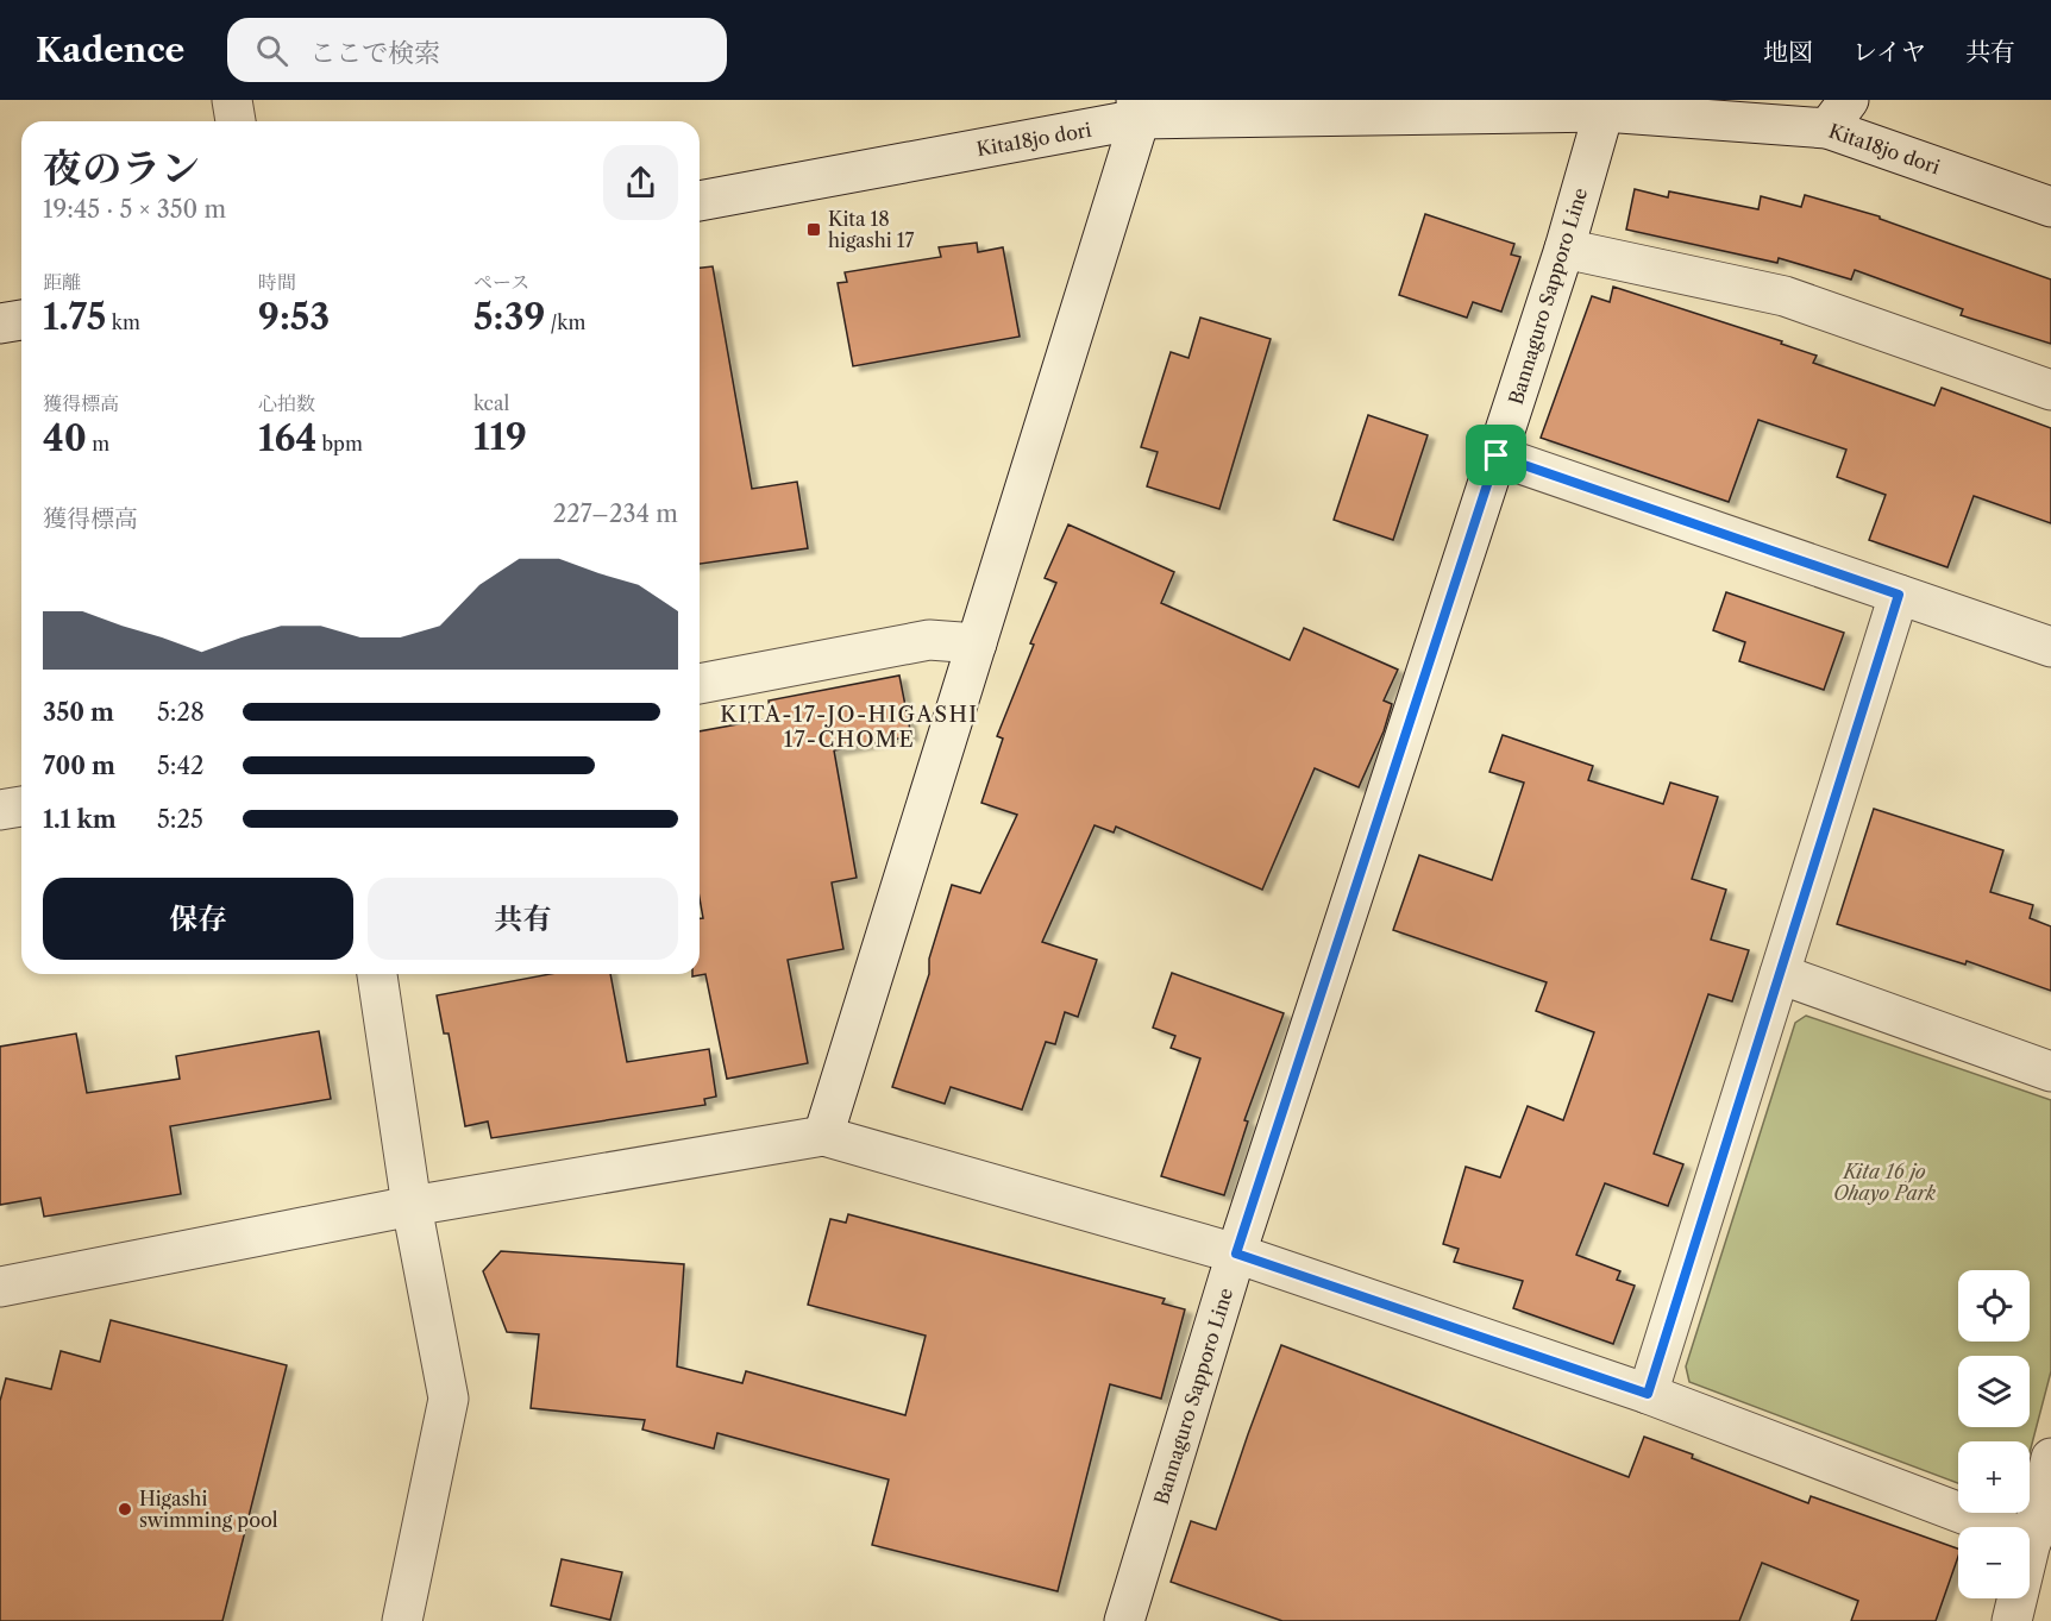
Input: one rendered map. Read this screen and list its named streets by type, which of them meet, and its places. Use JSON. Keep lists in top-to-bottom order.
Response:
{
  "streets": {
    "street": ["Kita18jo dori", "Bannaguro Sapporo Line"]
  },
  "crossings": [
    ["Kita18jo dori", "Bannaguro Sapporo Line"]
  ],
  "districts": ["KITA-17-JO-HIGASHI 17-CHOME"],
  "parks": ["Kita 16 jo Ohayo Park"],
  "places": {
    "transit": ["Kita 18 higashi 17"],
    "other": ["Higashi swimming pool"]
  },
  "page": {
    "header": "Kadence",
    "search": "ここで検索",
    "nav": ["地図", "レイヤ", "共有"],
    "heading": ["夜のラン", "19:45 · 5 × 350 m"],
    "stats": [
      ["距離", "1.75 km"],
      ["時間", "9:53"],
      ["ペース", "5:39 /km"],
      ["獲得標高", "40 m"],
      ["心拍数", "164 bpm"],
      ["kcal", "119"]
    ],
    "chart": ["獲得標高", "227–234 m"],
    "list": [
      {
        "name": "350 m",
        "note": "5:28"
      },
      {
        "name": "700 m",
        "note": "5:42"
      },
      {
        "name": "1.1 km",
        "note": "5:25"
      }
    ],
    "buttons": ["保存", "共有"],
    "map_buttons": ["+", "−"]
  }
}
